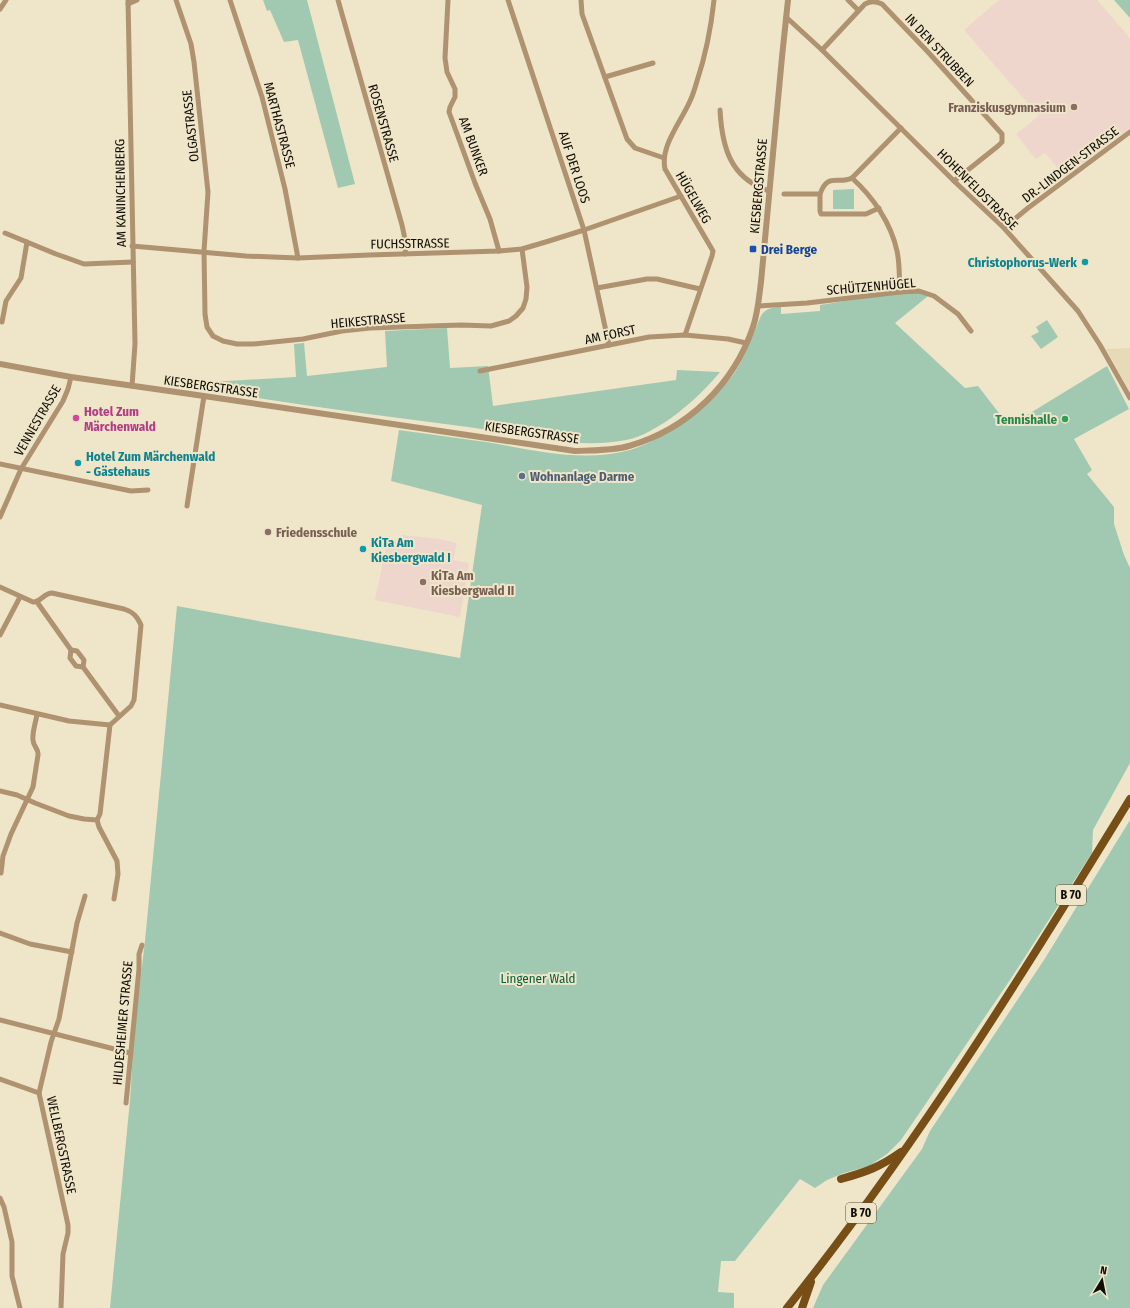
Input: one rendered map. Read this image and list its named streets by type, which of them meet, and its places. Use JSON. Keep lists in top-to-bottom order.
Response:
{
  "streets": {
    "main road": ["B 70"],
    "street": [
      "IN DEN STRUBBEN",
      "ROSENSTRASSE",
      "MARTHASTRASSE",
      "OLGASTRASSE",
      "AM BUNKER",
      "DR.-LINDGEN-STRASSE",
      "AUF DER LOOS",
      "KIESBERGSTRASSE",
      "HOHENFELDSTRASSE",
      "AM KANINCHENBERG",
      "HÜGELWEG",
      "FUCHSSTRASSE",
      "SCHÜTZENHÜGEL",
      "HEIKESTRASSE",
      "AM FORST",
      "VENNESTRASSE",
      "HILDESHEIMER STRASSE",
      "WELLBERGSTRASSE"
    ]
  },
  "crossings": [
    ["IN DEN STRUBBEN", "HOHENFELDSTRASSE"],
    ["ROSENSTRASSE", "FUCHSSTRASSE"],
    ["MARTHASTRASSE", "FUCHSSTRASSE"],
    ["OLGASTRASSE", "FUCHSSTRASSE"],
    ["OLGASTRASSE", "HEIKESTRASSE"],
    ["AM BUNKER", "FUCHSSTRASSE"],
    ["DR.-LINDGEN-STRASSE", "HOHENFELDSTRASSE"],
    ["AUF DER LOOS", "FUCHSSTRASSE"],
    ["AUF DER LOOS", "AM FORST"],
    ["KIESBERGSTRASSE", "HOHENFELDSTRASSE"],
    ["KIESBERGSTRASSE", "AM KANINCHENBERG"],
    ["KIESBERGSTRASSE", "SCHÜTZENHÜGEL"],
    ["KIESBERGSTRASSE", "AM FORST"],
    ["KIESBERGSTRASSE", "VENNESTRASSE"],
    ["AM KANINCHENBERG", "FUCHSSTRASSE"],
    ["HÜGELWEG", "FUCHSSTRASSE"],
    ["HÜGELWEG", "AM FORST"],
    ["FUCHSSTRASSE", "HEIKESTRASSE"]
  ],
  "parks": ["Lingener Wald"],
  "places": {
    "other": [
      "Franziskusgymnasium",
      "Christophorus-Werk",
      "Hotel Zum Märchenwald",
      "Tennishalle",
      "Hotel Zum Märchenwald - Gästehaus",
      "Wohnanlage Darme",
      "Friedensschule",
      "KiTa Am Kiesbergwald I",
      "KiTa Am Kiesbergwald II"
    ],
    "transit": ["Drei Berge"]
  },
  "north": "top"
}
